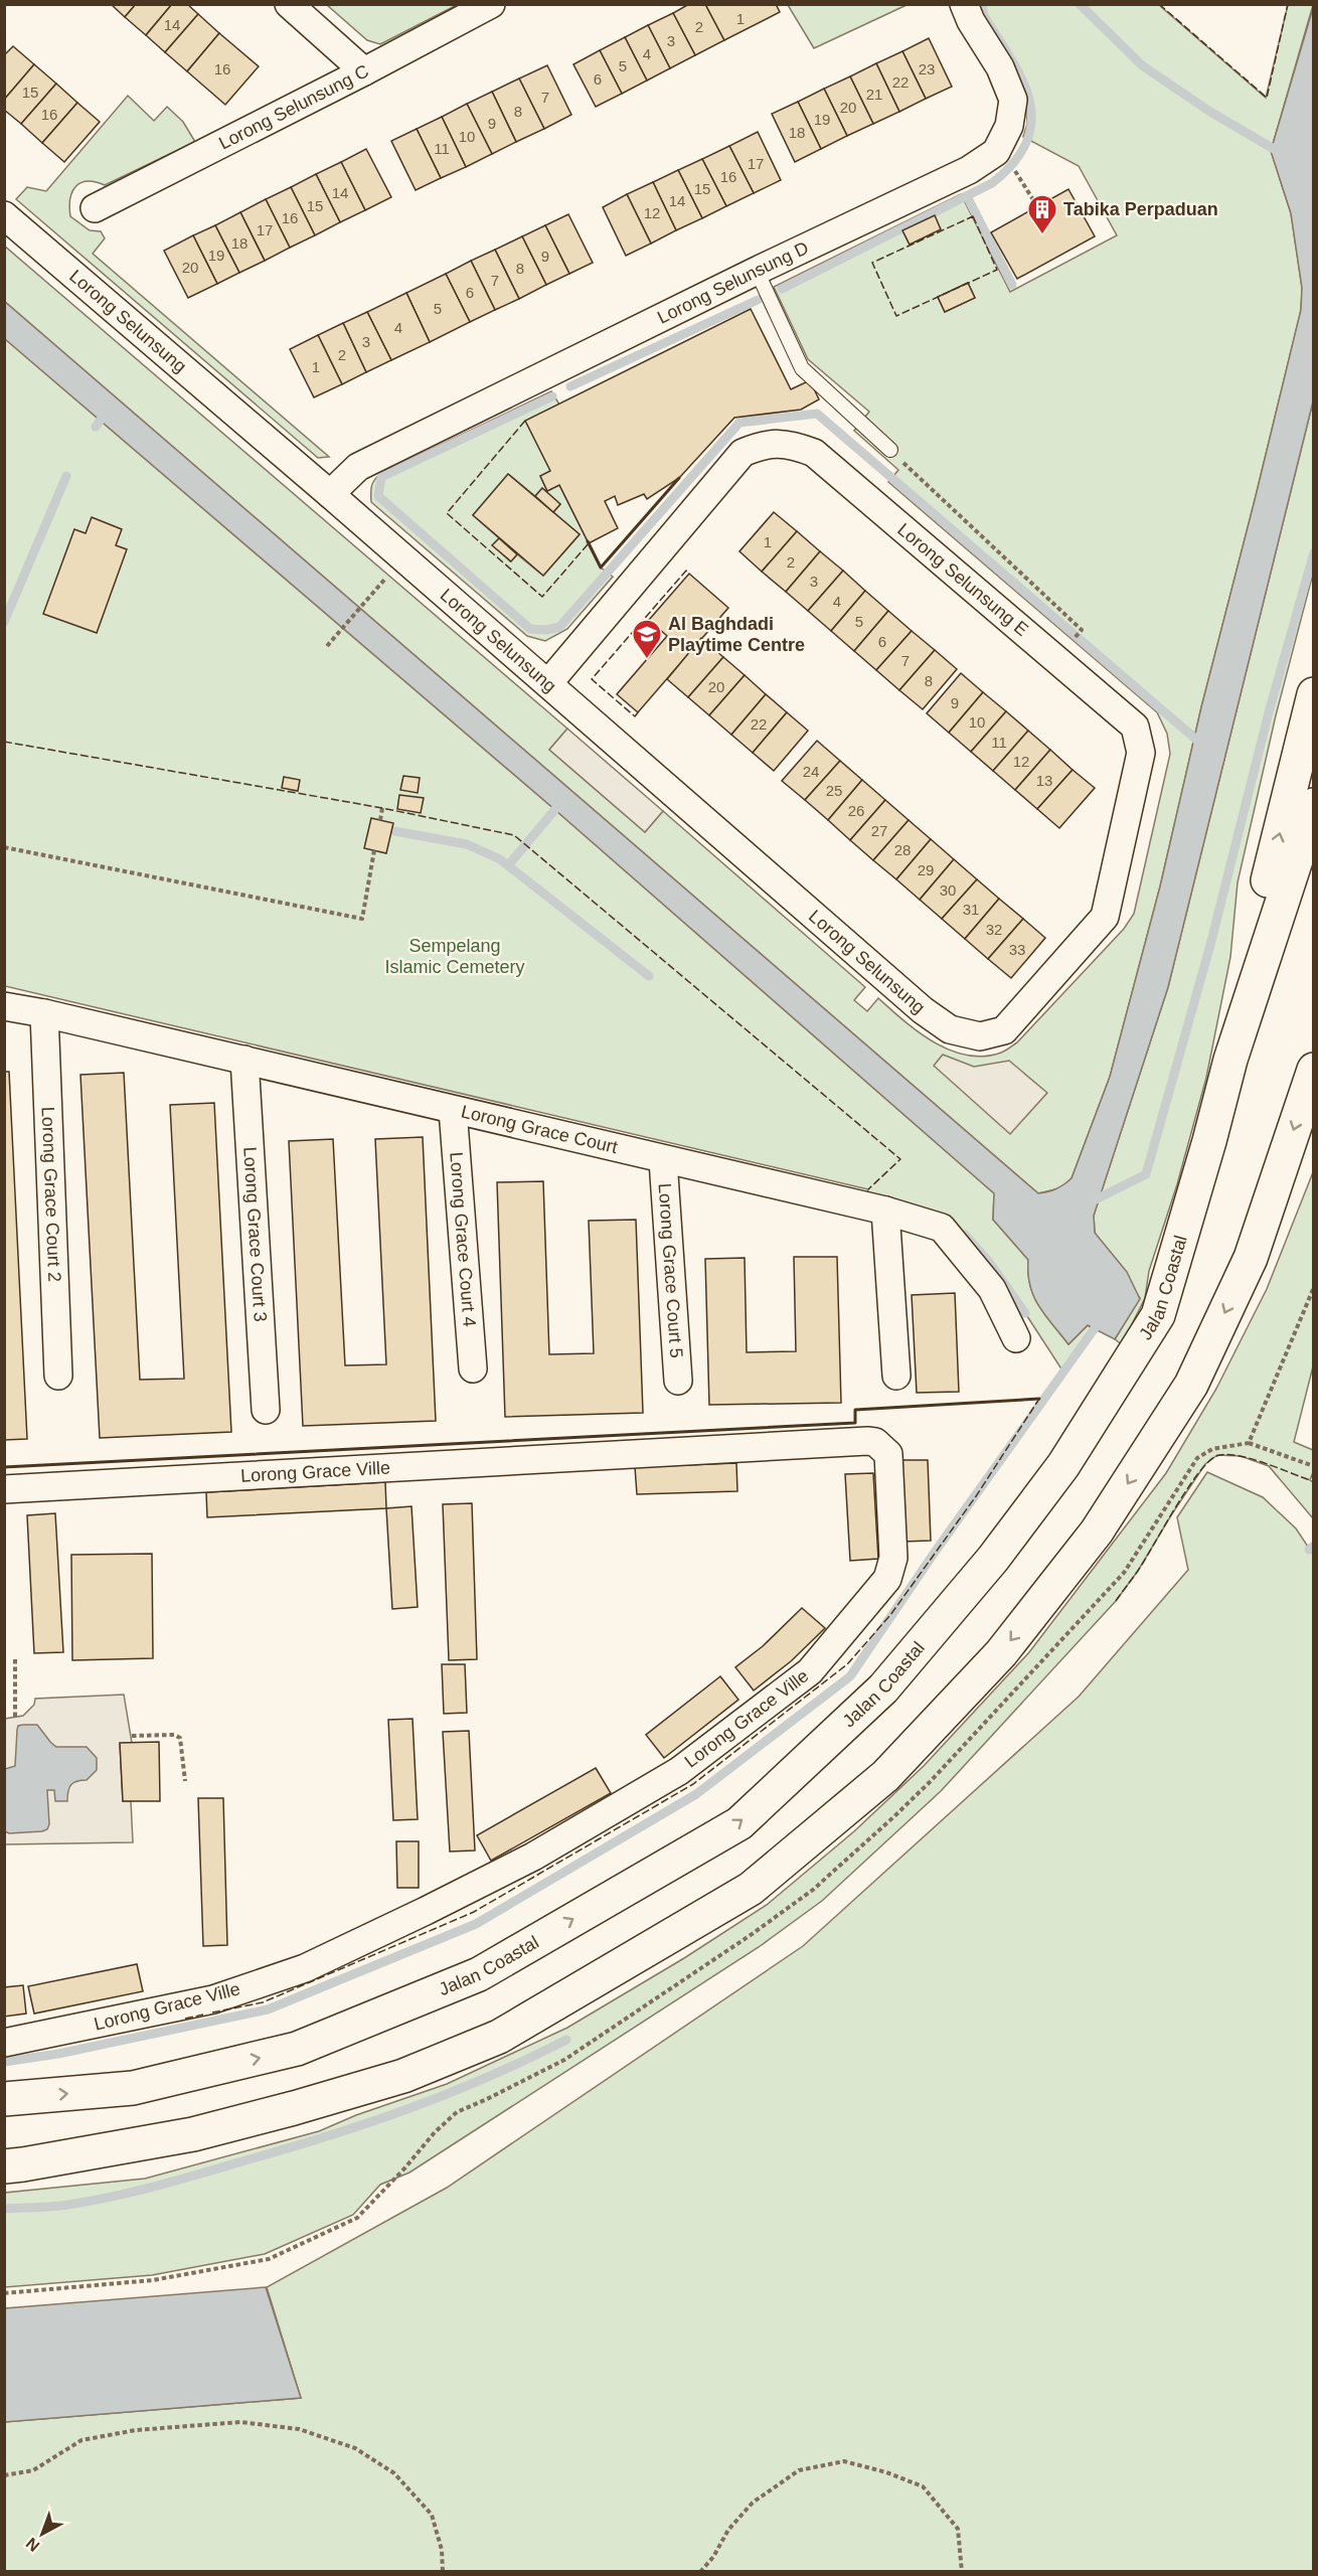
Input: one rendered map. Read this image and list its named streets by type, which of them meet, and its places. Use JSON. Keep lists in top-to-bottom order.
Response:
{
  "streets": {
    "highway": ["Jalan Coastal"],
    "street": [
      "Lorong Selunsung C",
      "Lorong Selunsung D",
      "Lorong Selunsung",
      "Lorong Selunsung E",
      "Lorong Grace Court",
      "Lorong Grace Court 2",
      "Lorong Grace Court 3",
      "Lorong Grace Court 4",
      "Lorong Grace Court 5",
      "Lorong Grace Ville"
    ]
  },
  "crossings": [
    ["Lorong Selunsung D", "Lorong Selunsung"],
    ["Lorong Selunsung", "Lorong Selunsung E"],
    ["Lorong Grace Court", "Lorong Grace Court 2"],
    ["Lorong Grace Court", "Lorong Grace Court 3"],
    ["Lorong Grace Court", "Lorong Grace Court 4"],
    ["Lorong Grace Court", "Lorong Grace Court 5"]
  ],
  "parks": ["Sempelang Islamic Cemetery"],
  "places": {
    "building": ["Tabika Perpaduan"],
    "school or university": ["Al Baghdadi Playtime Centre"]
  },
  "house_numbers": [
    "1",
    "14",
    "2",
    "3",
    "4",
    "5",
    "16",
    "23",
    "6",
    "22",
    "15",
    "21",
    "7",
    "20",
    "8",
    "16",
    "19",
    "9",
    "18",
    "10",
    "11",
    "17",
    "16",
    "15",
    "14",
    "14",
    "15",
    "12",
    "16",
    "17",
    "18",
    "19",
    "9",
    "20",
    "8",
    "7",
    "6",
    "5",
    "4",
    "3",
    "2",
    "1",
    "1",
    "2",
    "3",
    "4",
    "5",
    "6",
    "7",
    "8",
    "20",
    "9",
    "10",
    "22",
    "11",
    "12",
    "24",
    "13",
    "25",
    "26",
    "27",
    "28",
    "29",
    "30",
    "31",
    "32",
    "33"
  ],
  "north": "bottom left"
}
